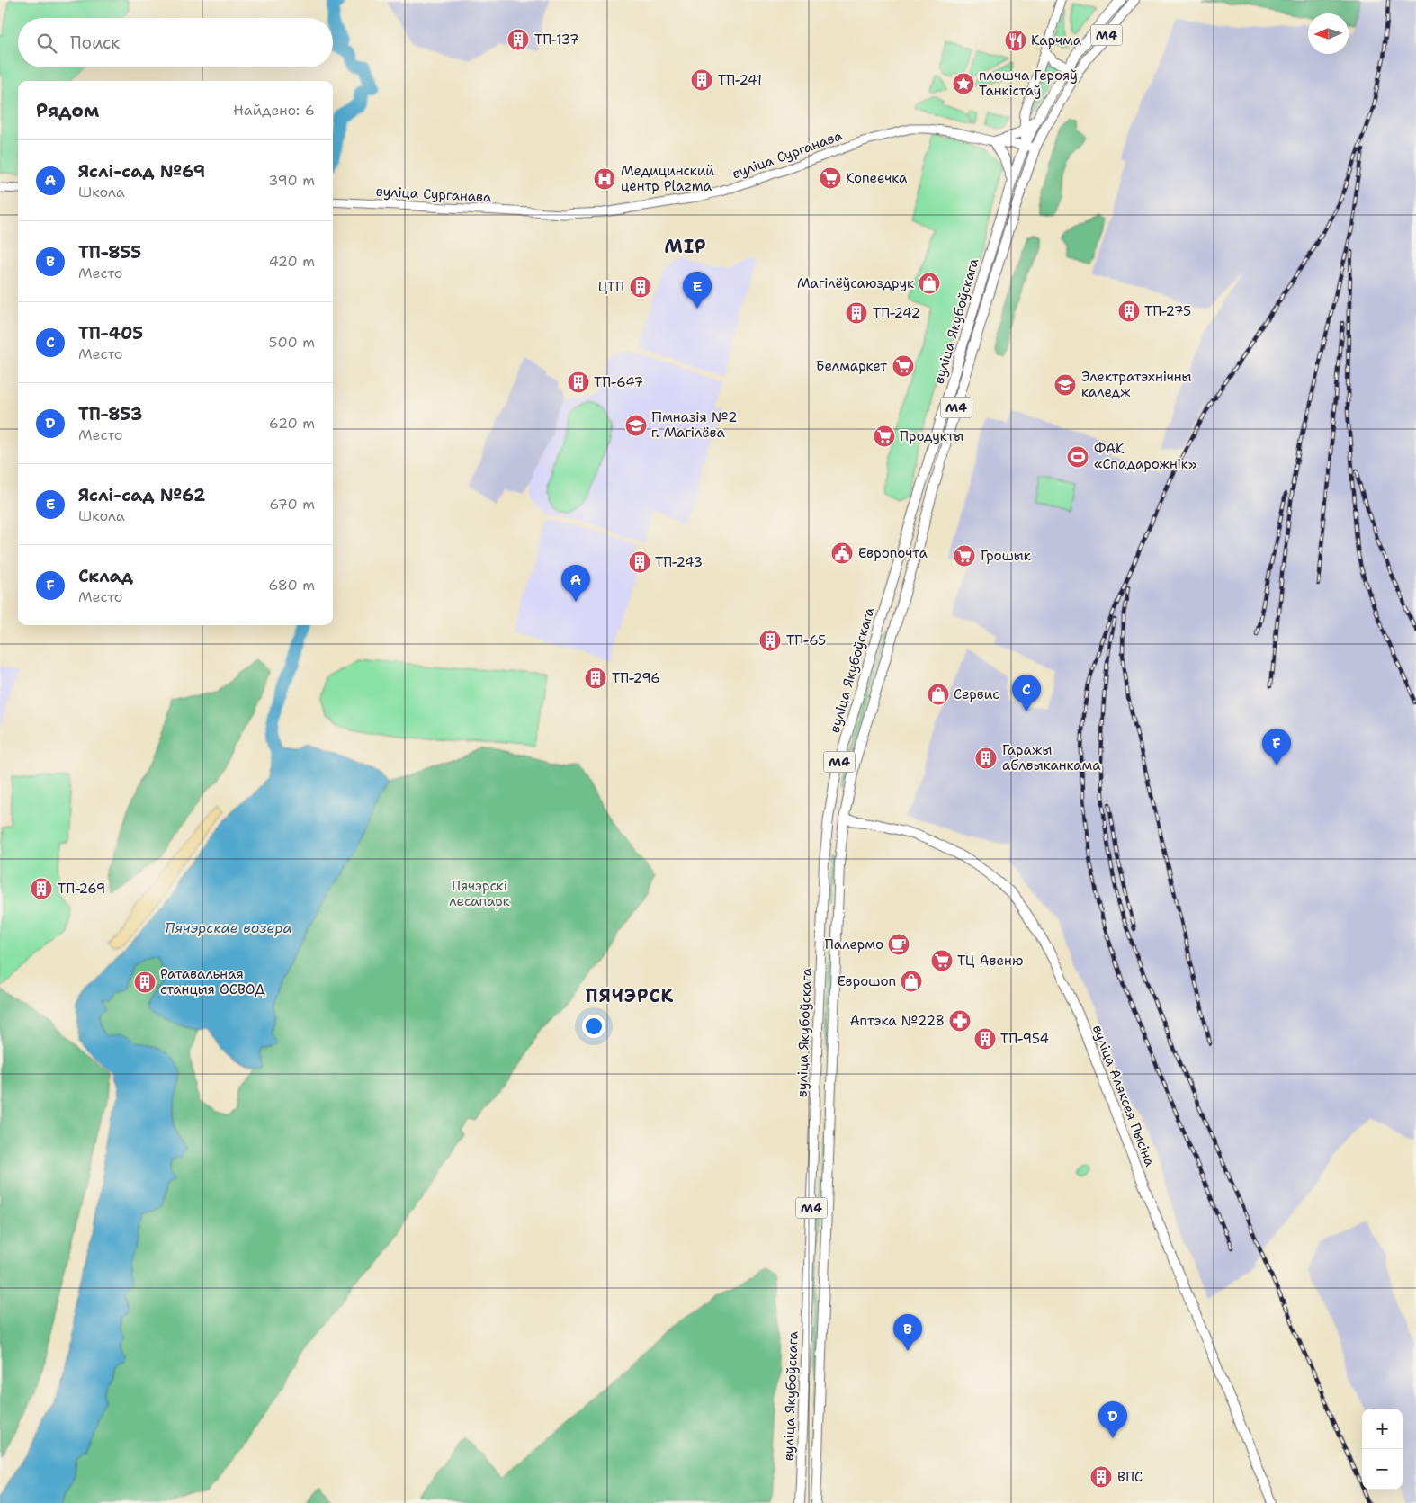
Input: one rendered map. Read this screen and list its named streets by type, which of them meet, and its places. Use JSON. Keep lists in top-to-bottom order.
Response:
{
  "streets": {
    "main road": [
      "М4",
      "вуліца Сурганава",
      "вуліца Якубоўскага",
      "вуліца Аляксея Пысіна"
    ]
  },
  "crossings": [
    ["вуліца Сурганава", "вуліца Якубоўскага"],
    ["вуліца Якубоўскага", "вуліца Аляксея Пысіна"]
  ],
  "districts": ["МІР", "ПЯЧЭРСК"],
  "water": ["Пячэрскае возера"],
  "parks": ["Пячэрскі лесапарк"],
  "places": {
    "building": [
      "ТП-137",
      "ТП-241",
      "ЦТП",
      "ТП-275",
      "ТП-242",
      "ТП-647",
      "ТП-243",
      "ТП-65",
      "ТП-296",
      "Гаражы аблвыканкама",
      "ТП-269",
      "Ратавальная станцыя ОСВОД",
      "ТП-954",
      "ВПС"
    ],
    "restaurant": ["Карчма"],
    "place": ["плошча Герояў Танкістаў"],
    "supermarket": [
      "Копеечка",
      "Белмаркет",
      "Продукты",
      "Грошык",
      "ТЦ Авеню"
    ],
    "hospital": ["Медицинский центр Plazma"],
    "shop": ["Магілёўсаюздрук", "Сервис", "Еврошоп"],
    "school or university": ["Электратэхнічны каледж", "Гімназія №2 г. Магілёва"],
    "sports": ["ФАК «Спадарожнік»"],
    "public building": ["Европочта"],
    "cafe": ["Палермо"],
    "pharmacy": ["Аптэка №228"]
  },
  "north": "left",
  "page": {
    "search": "Поиск",
    "heading": ["Рядом", "Найдено: 6"],
    "list": [
      {
        "mark": "A",
        "name": "Яслі-сад №69",
        "note": "Школа",
        "value": "390 m"
      },
      {
        "mark": "B",
        "name": "ТП-855",
        "note": "Место",
        "value": "420 m"
      },
      {
        "mark": "C",
        "name": "ТП-405",
        "note": "Место",
        "value": "500 m"
      },
      {
        "mark": "D",
        "name": "ТП-853",
        "note": "Место",
        "value": "620 m"
      },
      {
        "mark": "E",
        "name": "Яслі-сад №62",
        "note": "Школа",
        "value": "670 m"
      },
      {
        "mark": "F",
        "name": "Склад",
        "note": "Место",
        "value": "680 m"
      }
    ],
    "pins": [
      "E",
      "A",
      "C",
      "F",
      "B",
      "D"
    ],
    "map_buttons": ["+", "−"]
  }
}
